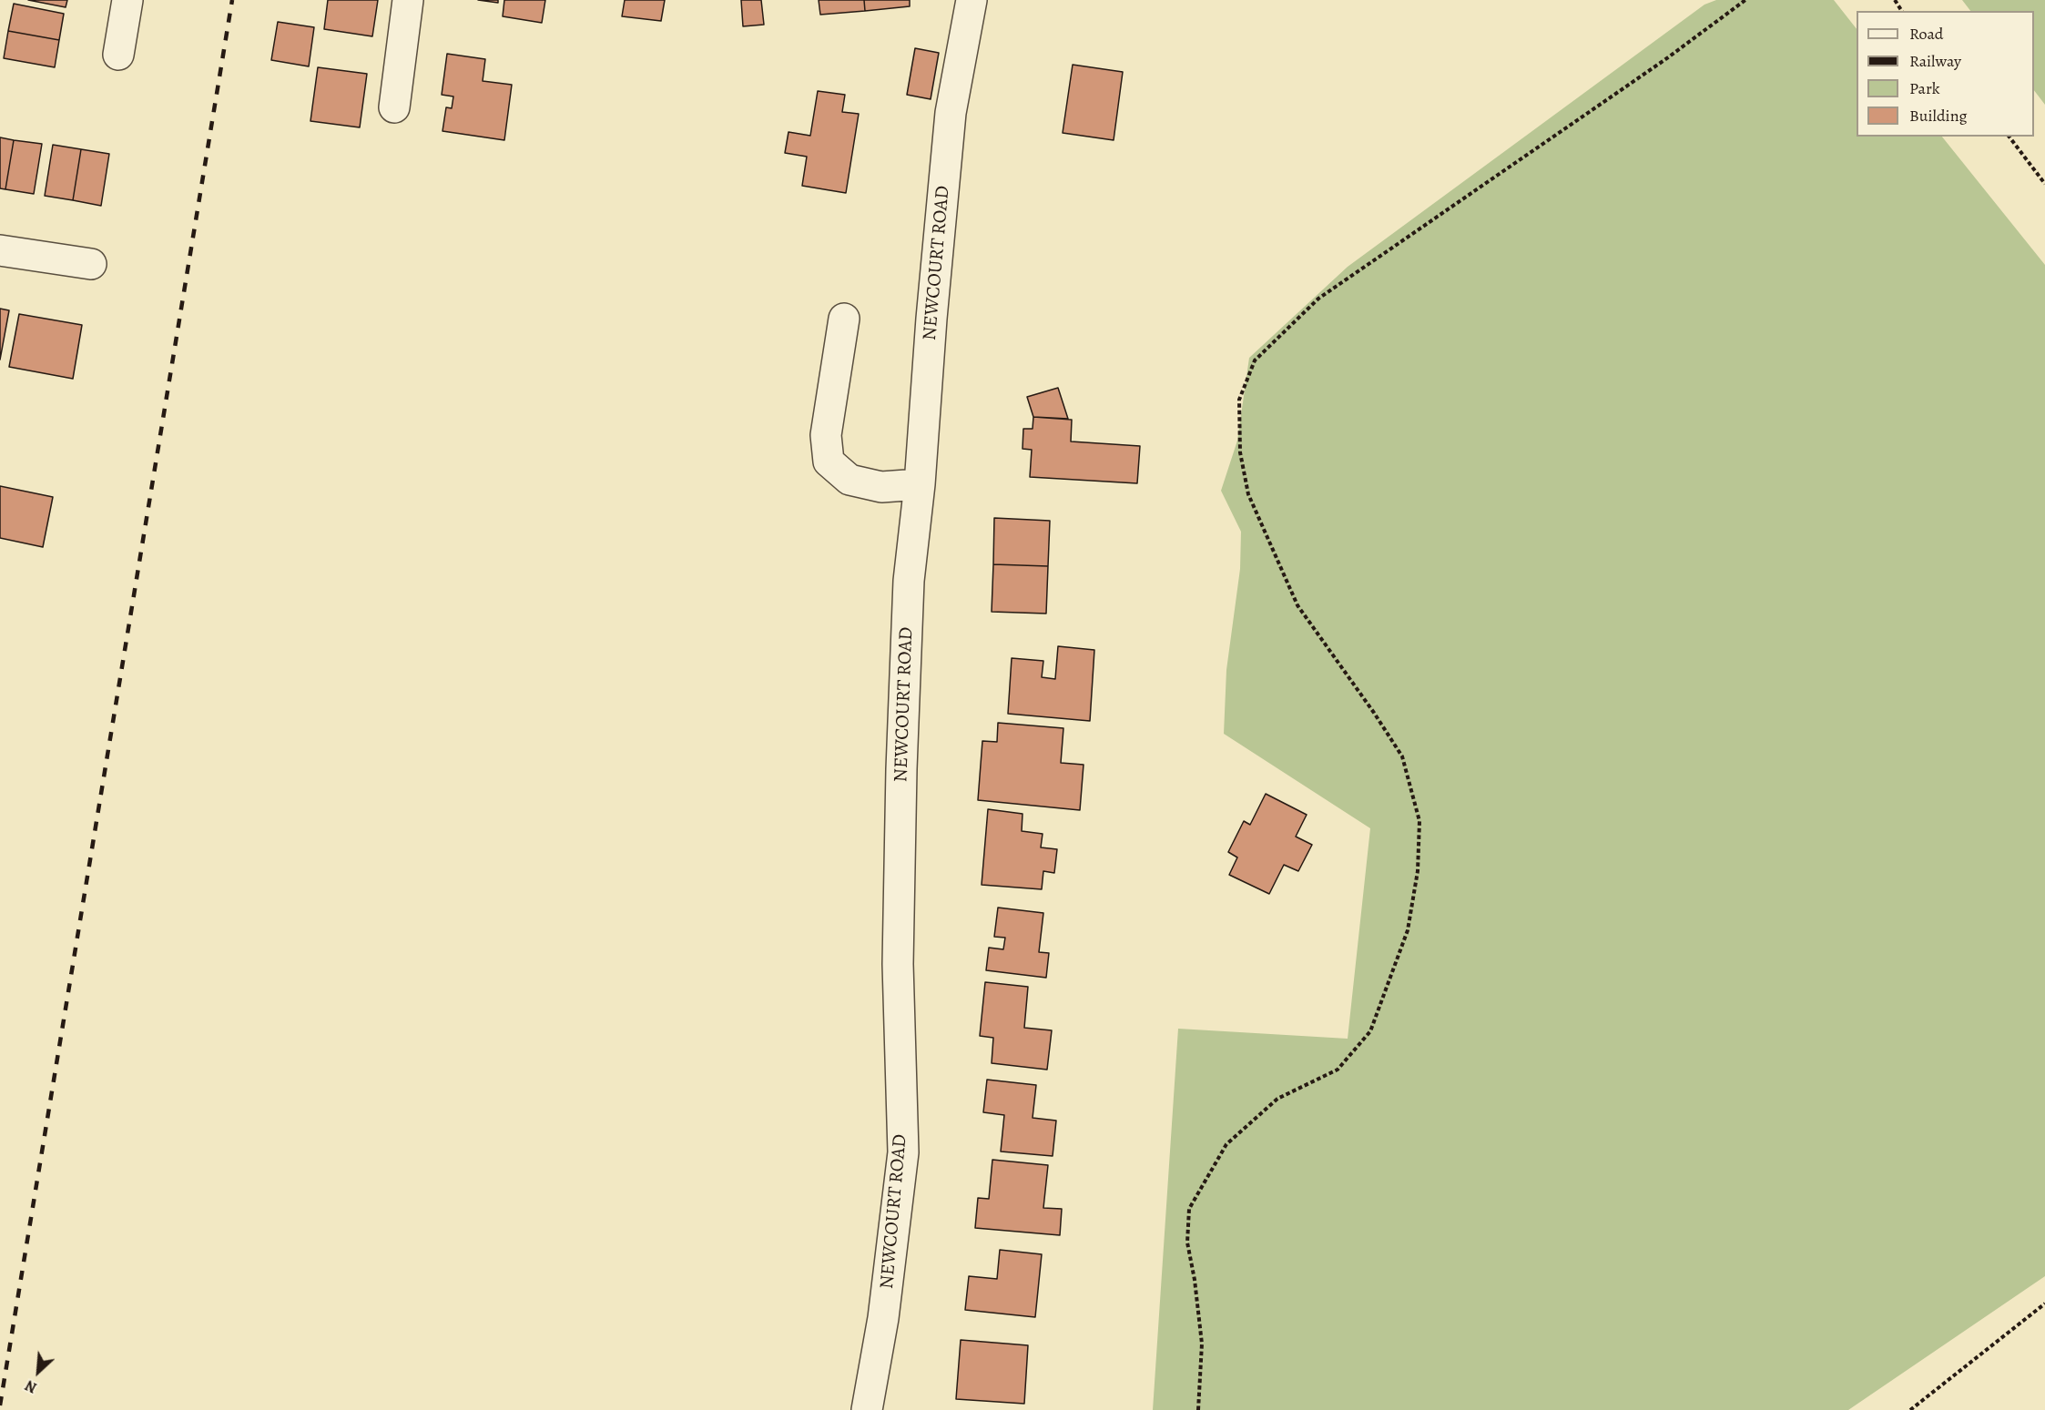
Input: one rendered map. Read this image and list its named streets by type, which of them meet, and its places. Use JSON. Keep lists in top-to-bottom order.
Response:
{
  "streets": {
    "street": ["NEWCOURT ROAD"]
  },
  "legend": [
    "Road",
    "Railway",
    "Park",
    "Building"
  ],
  "north": "bottom left"
}
